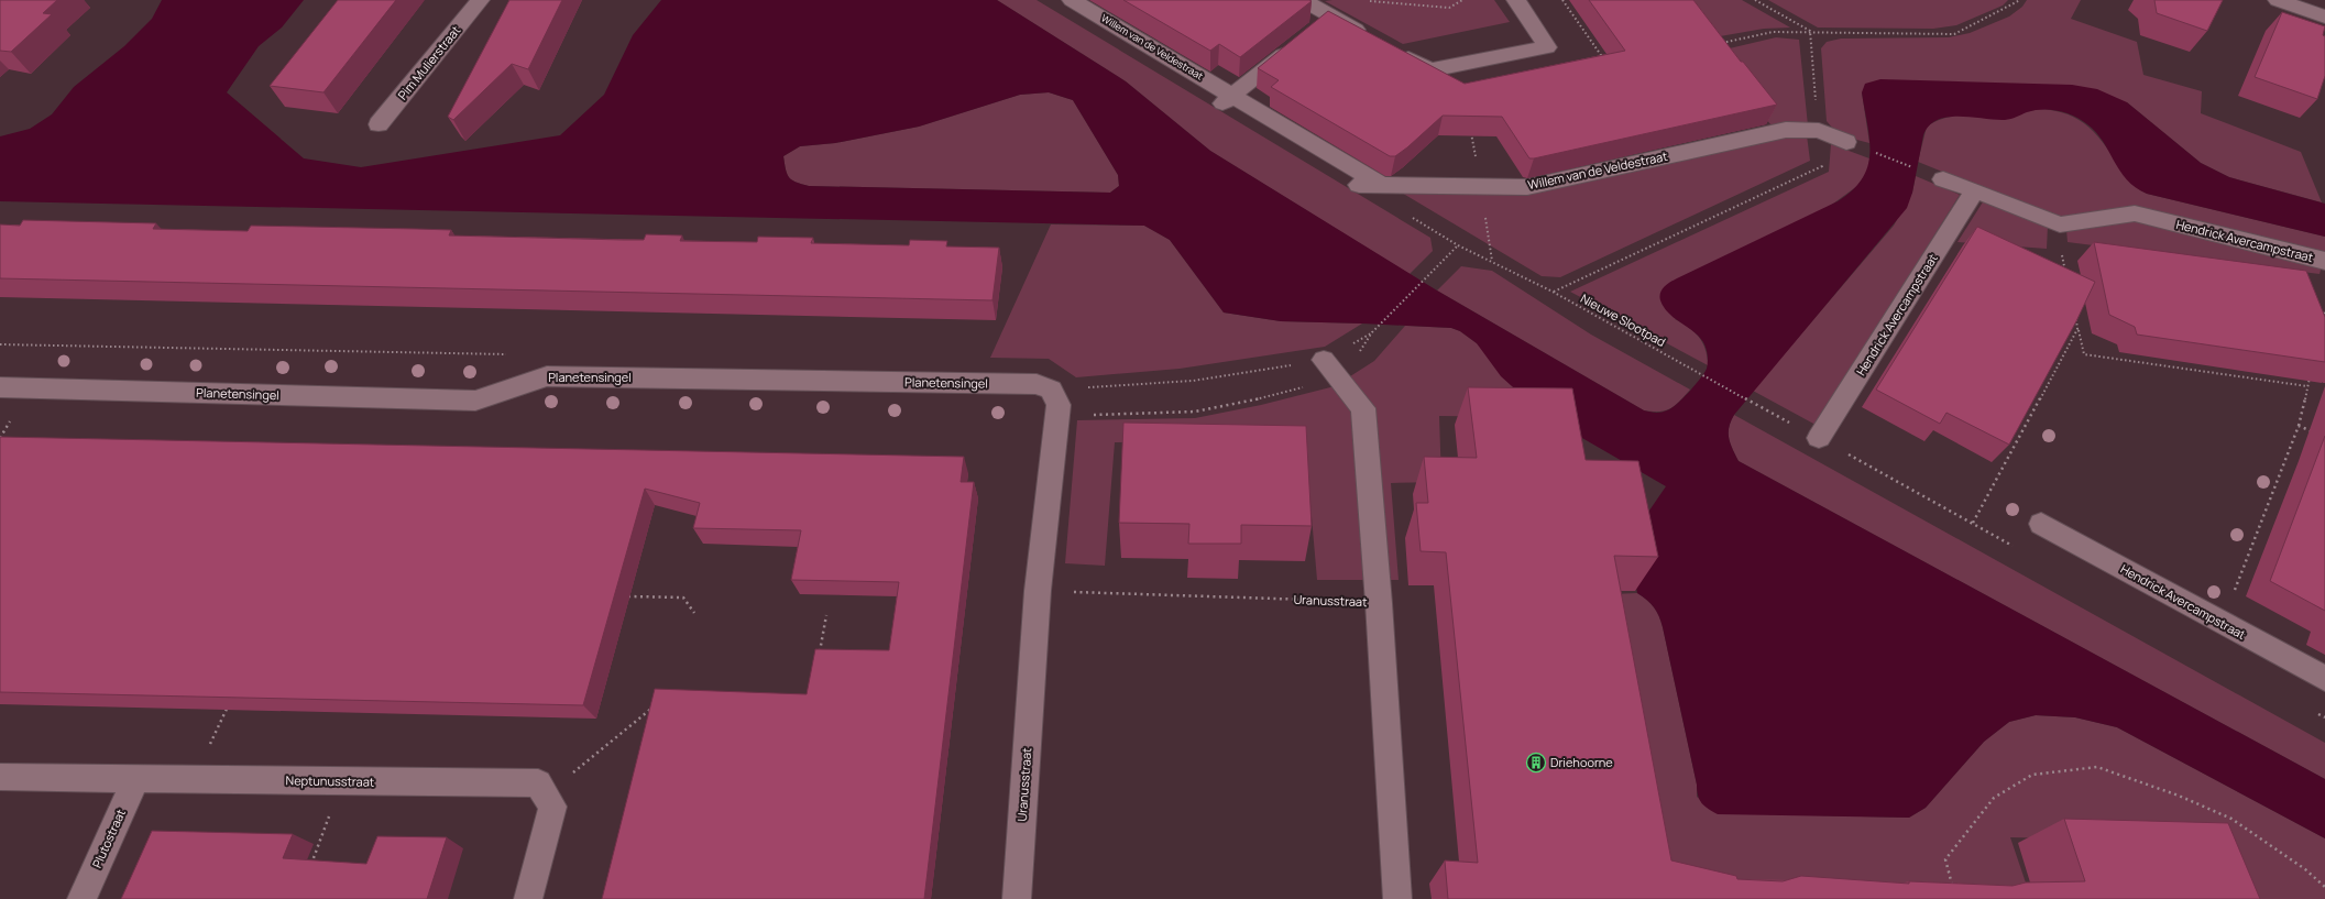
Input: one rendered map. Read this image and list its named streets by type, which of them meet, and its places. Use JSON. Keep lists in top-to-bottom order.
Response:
{
  "streets": {
    "street": [
      "Willem van de Veldestraat",
      "Pim Mulierstraat",
      "Hendrick Avercampstraat",
      "Planetensingel",
      "Uranusstraat",
      "Neptunusstraat",
      "Plutostraat"
    ],
    "path": ["Nieuwe Slootpad"]
  },
  "crossings": [
    ["Planetensingel", "Uranusstraat"],
    ["Neptunusstraat", "Plutostraat"]
  ],
  "places": {
    "building": ["Driehoorne"]
  }
}
